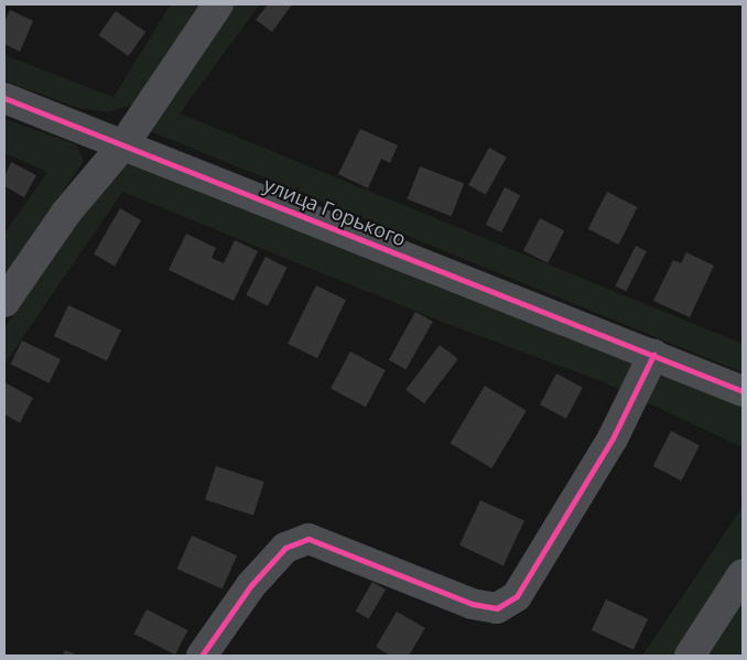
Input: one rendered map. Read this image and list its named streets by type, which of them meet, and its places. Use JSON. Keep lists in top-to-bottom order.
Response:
{
  "streets": {
    "street": ["улица Горького"]
  }
}
